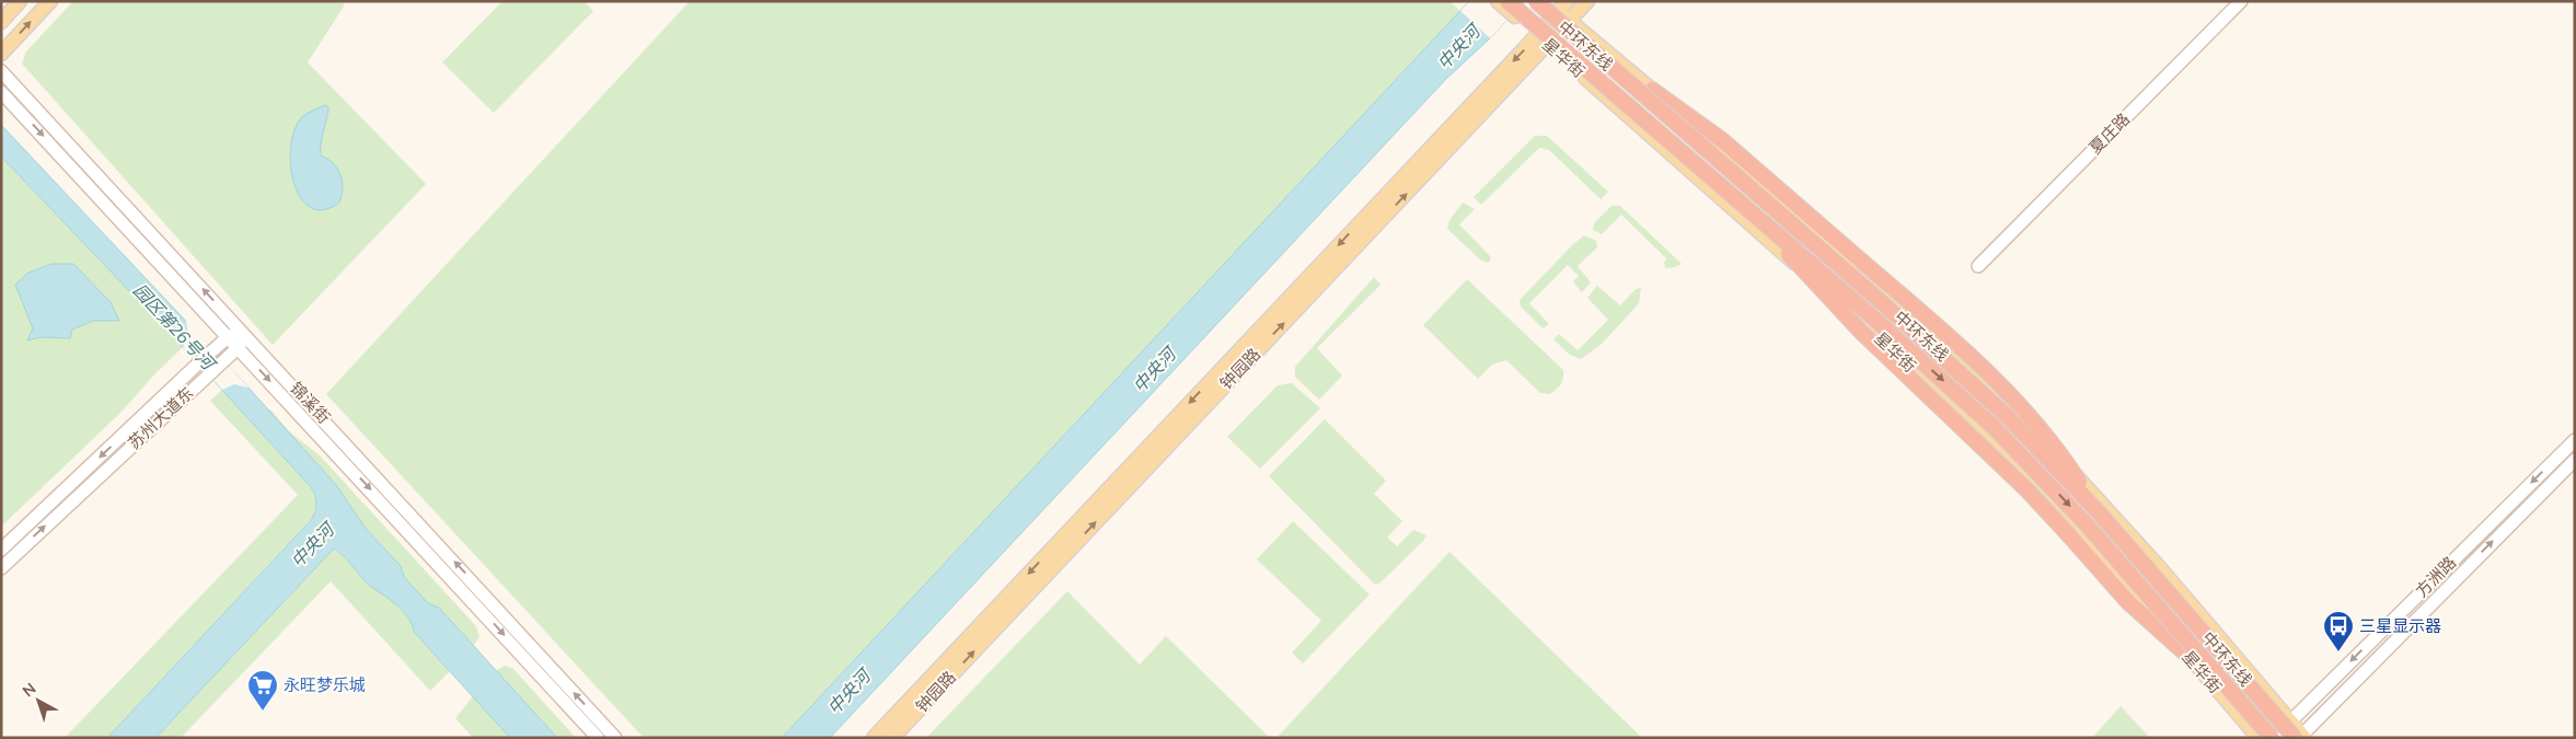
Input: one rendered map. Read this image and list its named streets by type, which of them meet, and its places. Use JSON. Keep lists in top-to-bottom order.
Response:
{
  "streets": {
    "highway": ["中环东线"],
    "main road": [
      "星华街",
      "夏庄路",
      "钟园路",
      "锦溪街",
      "苏州大道东",
      "方洲路"
    ]
  },
  "crossings": [
    ["中环东线", "星华街"],
    ["中环东线", "方洲路"],
    ["星华街", "钟园路"],
    ["星华街", "方洲路"],
    ["锦溪街", "苏州大道东"]
  ],
  "water": ["中央河", "园区第26号河"],
  "places": {
    "bus stop": ["三星显示器"],
    "supermarket": ["永旺梦乐城"]
  },
  "north": "top left"
}
